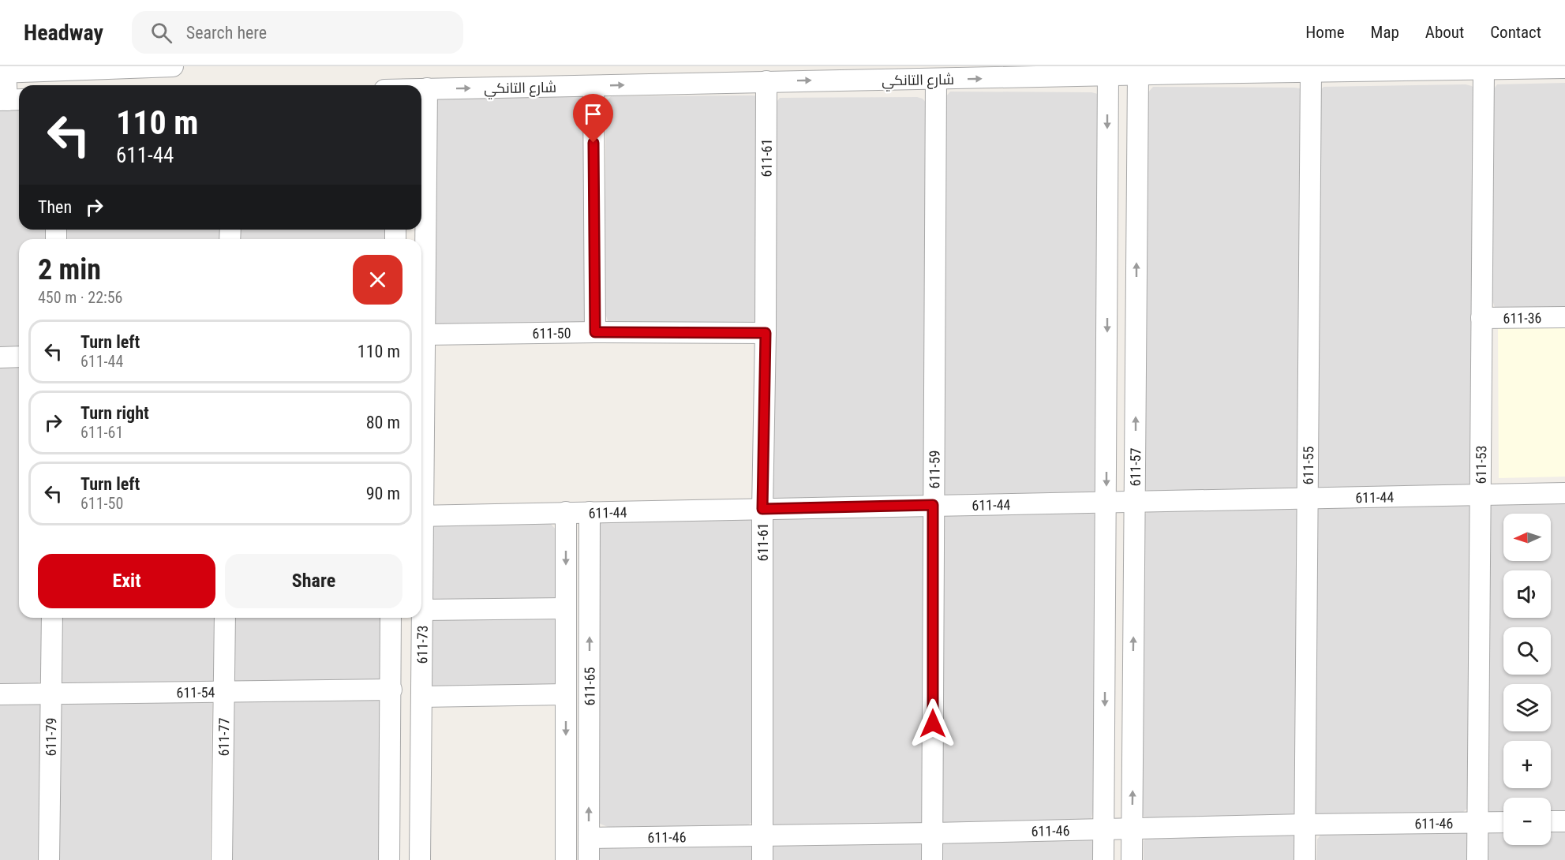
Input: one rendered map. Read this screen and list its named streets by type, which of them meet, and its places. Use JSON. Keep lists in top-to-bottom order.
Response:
{
  "streets": {
    "street": [
      "شارع التانكي",
      "611-61",
      "611-36",
      "611-50",
      "611-53",
      "611-55",
      "611-57",
      "611-59",
      "611-44",
      "611-73",
      "611-65",
      "611-54",
      "611-79",
      "611-77",
      "611-46"
    ]
  },
  "crossings": [
    ["شارع التانكي", "611-61"],
    ["شارع التانكي", "611-53"],
    ["شارع التانكي", "611-55"],
    ["شارع التانكي", "611-57"],
    ["شارع التانكي", "611-59"],
    ["شارع التانكي", "611-73"],
    ["611-61", "611-50"],
    ["611-61", "611-44"],
    ["611-61", "611-46"],
    ["611-36", "611-53"],
    ["611-50", "611-73"],
    ["611-53", "611-44"],
    ["611-53", "611-46"],
    ["611-55", "611-44"],
    ["611-55", "611-46"],
    ["611-57", "611-44"],
    ["611-57", "611-46"],
    ["611-59", "611-44"],
    ["611-59", "611-46"],
    ["611-44", "611-65"],
    ["611-65", "611-46"],
    ["611-54", "611-79"],
    ["611-54", "611-77"]
  ],
  "one_way": ["شارع التانكي"],
  "north": "left",
  "page": {
    "header": "Headway",
    "search": "Search here",
    "nav": [
      "Home",
      "Map",
      "About",
      "Contact"
    ],
    "turn": ["110 m", "611-44"],
    "then": "Then",
    "heading": ["2 min", "450 m · 22:56"],
    "list": [
      {
        "name": "Turn left",
        "note": "611-44",
        "value": "110 m"
      },
      {
        "name": "Turn right",
        "note": "611-61",
        "value": "80 m"
      },
      {
        "name": "Turn left",
        "note": "611-50",
        "value": "90 m"
      }
    ],
    "map_buttons": ["+", "−"],
    "buttons": ["Exit", "Share"]
  }
}
